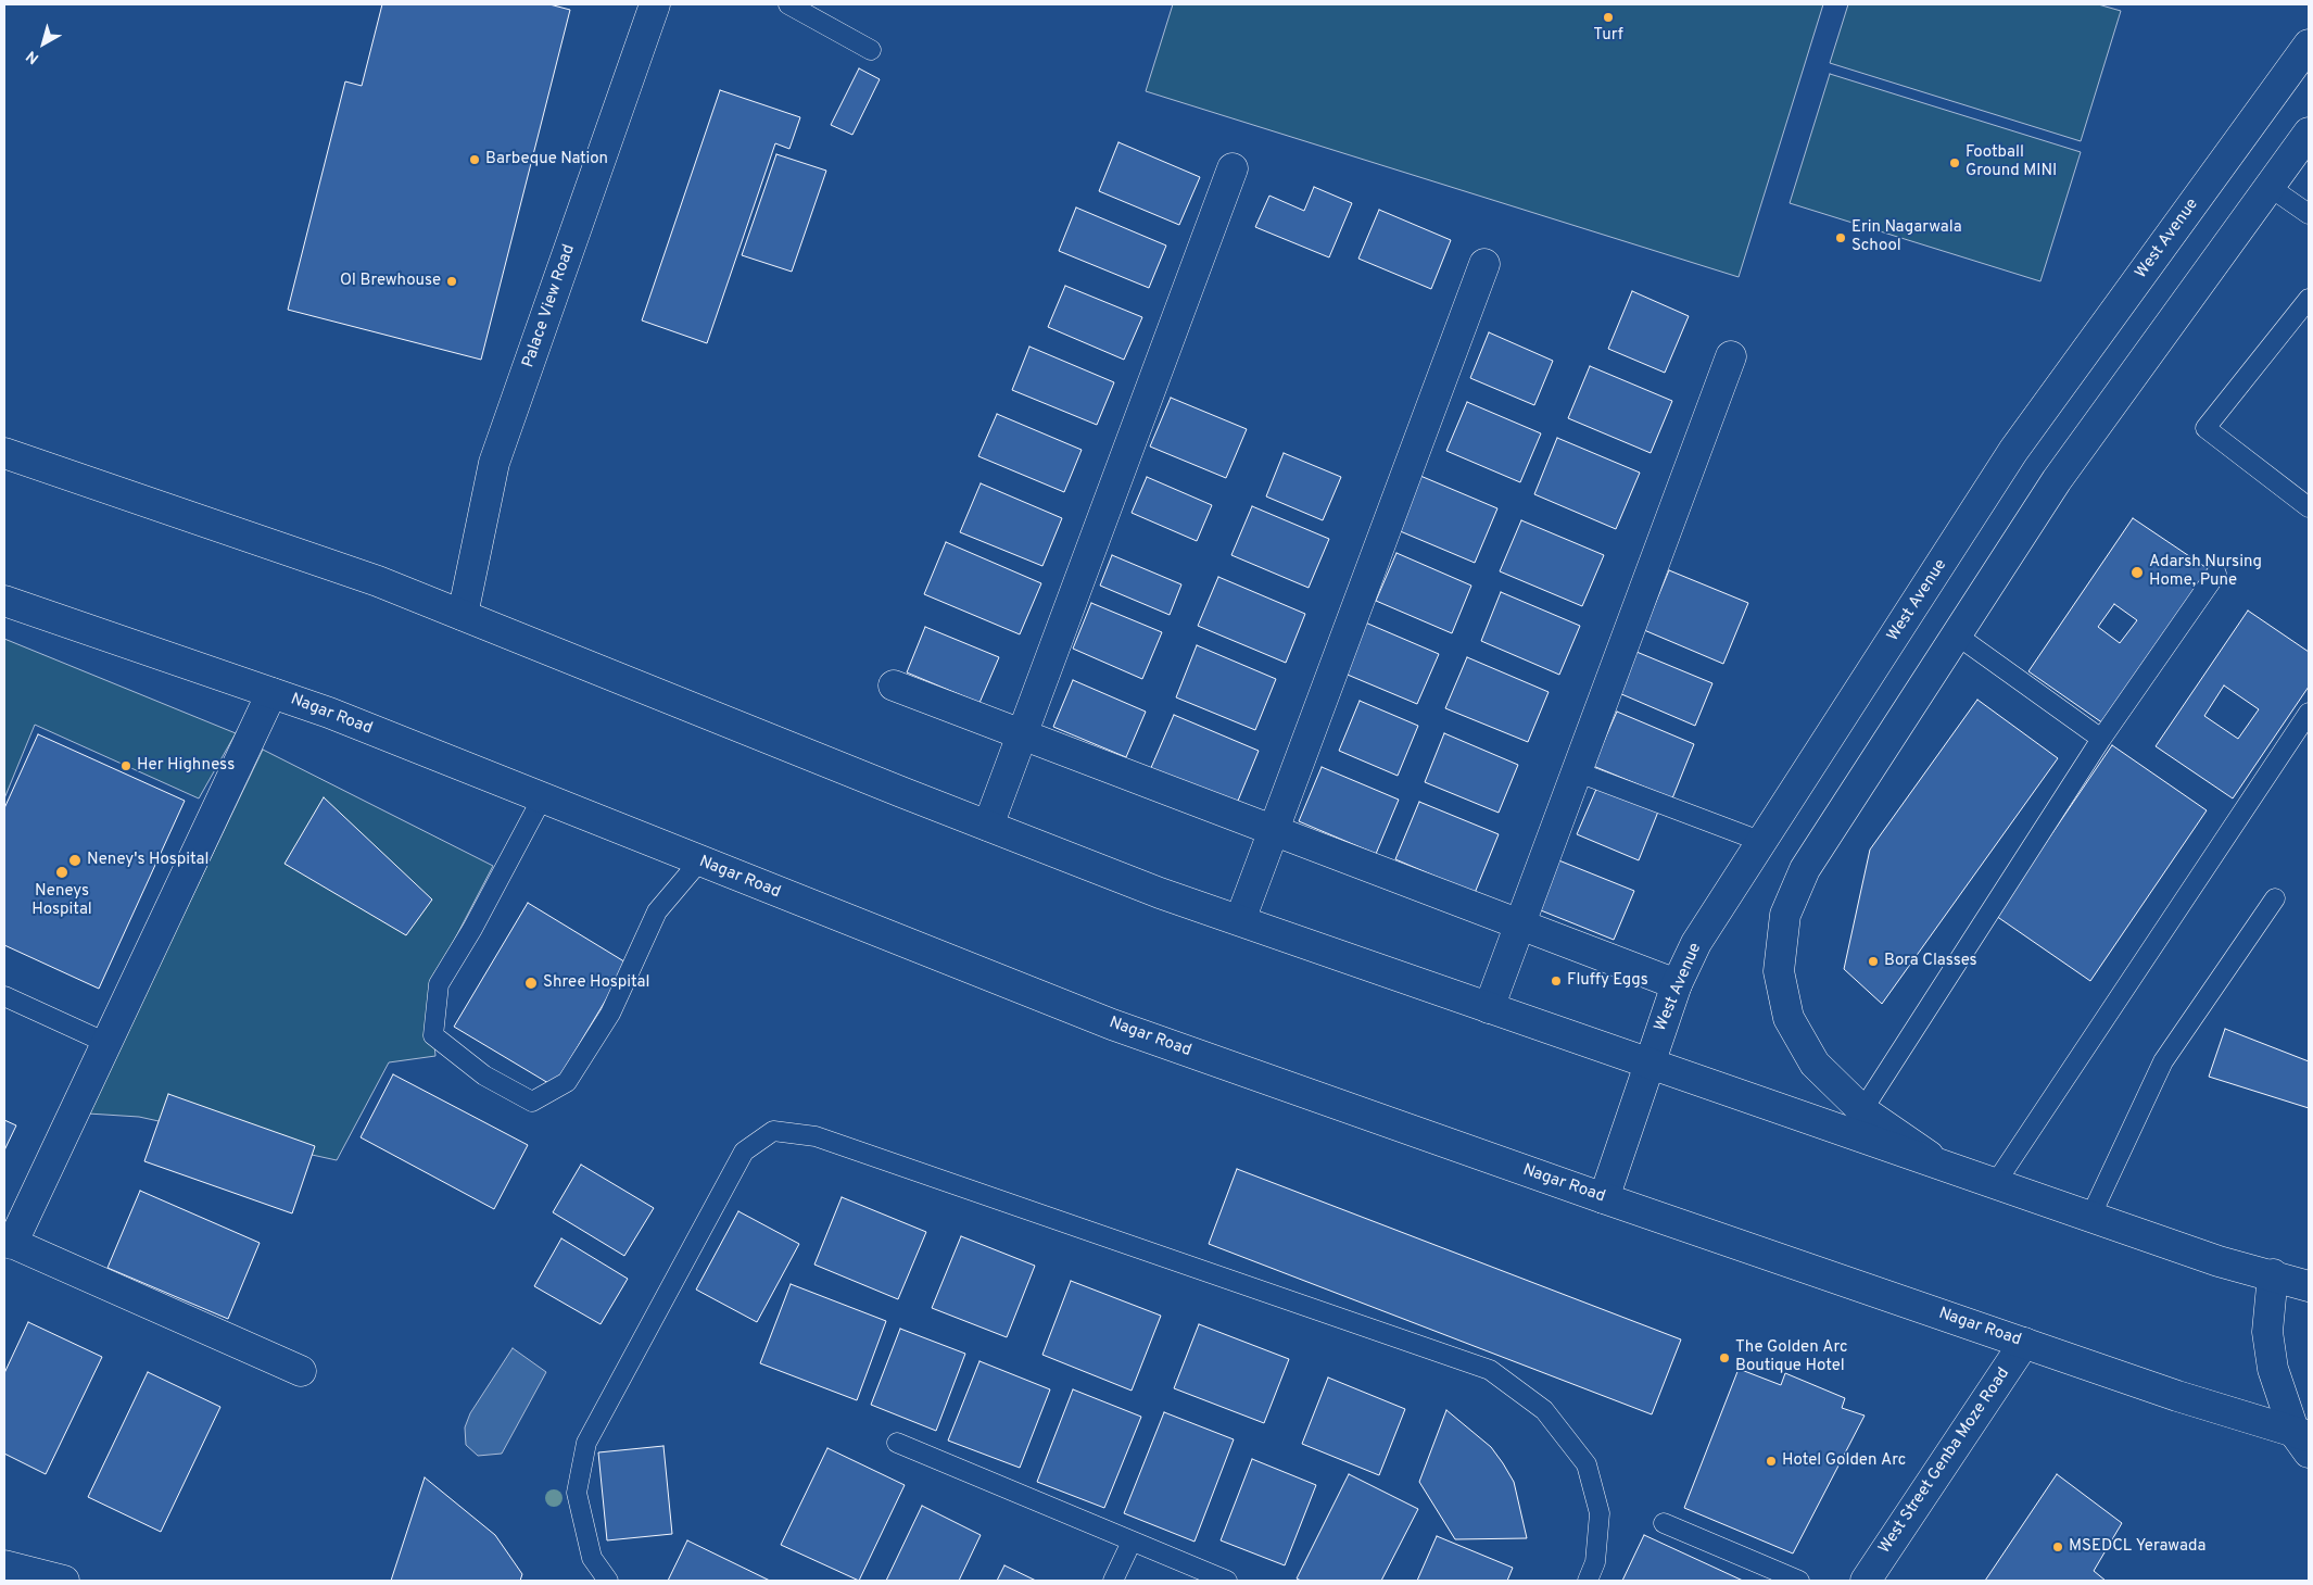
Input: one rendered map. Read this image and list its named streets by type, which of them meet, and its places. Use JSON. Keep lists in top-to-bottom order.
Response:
{
  "streets": {
    "main road": [
      "West Avenue",
      "Palace View Road",
      "Nagar Road",
      "West Street Genba Moze Road"
    ]
  },
  "crossings": [
    ["West Avenue", "Nagar Road"],
    ["Nagar Road", "West Street Genba Moze Road"]
  ],
  "places": [
    "Turf",
    "Barbeque Nation",
    "Football Ground MINI",
    "Erin Nagarwala School",
    "OI Brewhouse",
    "Adarsh Nursing Home, Pune",
    "Her Highness",
    "Neney's Hospital",
    "Neneys Hospital",
    "Bora Classes",
    "Fluffy Eggs",
    "Shree Hospital",
    "The Golden Arc Boutique Hotel",
    "Hotel Golden Arc",
    "MSEDCL Yerawada"
  ],
  "north": "bottom left"
}
